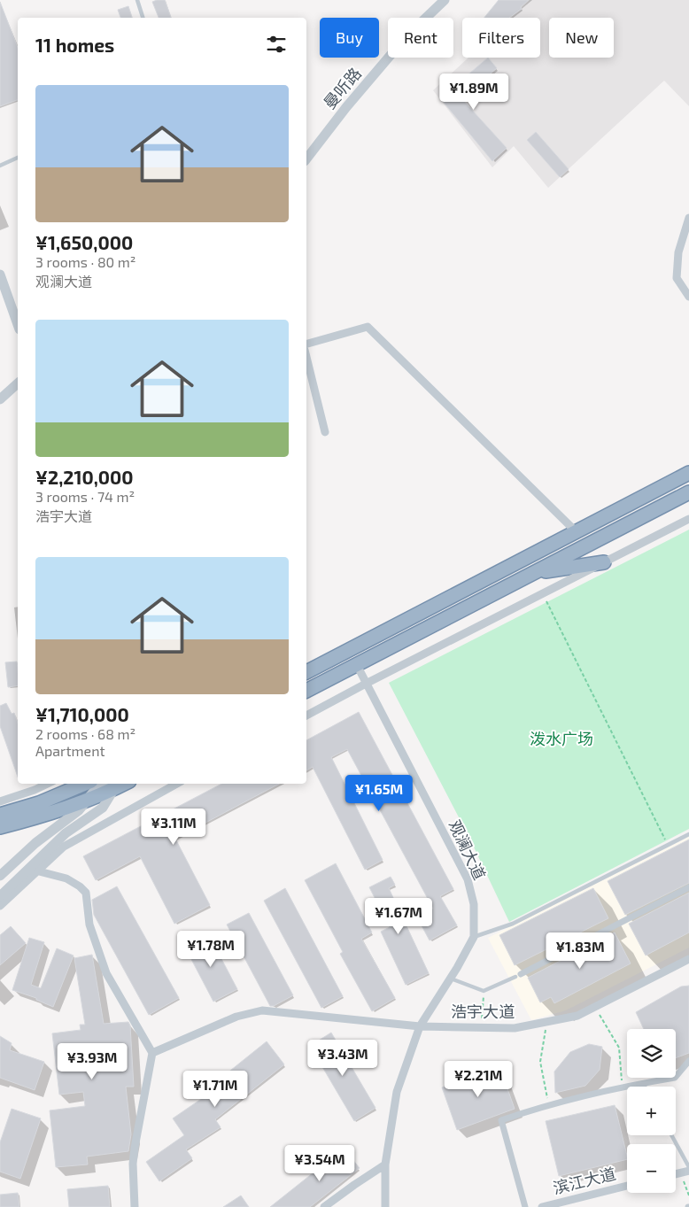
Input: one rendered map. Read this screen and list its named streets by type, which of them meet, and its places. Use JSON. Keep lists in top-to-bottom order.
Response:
{
  "streets": {
    "street": [
      "曼听路",
      "观澜大道",
      "浩宇大道",
      "滨江大道"
    ]
  },
  "parks": ["泼水广场"],
  "page": {
    "chip": [
      "Buy",
      "Rent",
      "Filters",
      "New"
    ],
    "heading": "11 homes",
    "list": [
      {
        "name": "¥1,650,000",
        "note": "3 rooms · 80 m² · 观澜大道"
      },
      {
        "name": "¥2,210,000",
        "note": "3 rooms · 74 m² · 浩宇大道"
      },
      {
        "name": "¥1,710,000",
        "note": "2 rooms · 68 m² · Apartment"
      }
    ],
    "price": [
      "¥1.89M",
      "¥1.65M",
      "¥3.11M",
      "¥1.67M",
      "¥1.78M",
      "¥1.83M",
      "¥3.43M",
      "¥3.93M",
      "¥2.21M",
      "¥1.71M",
      "¥3.54M"
    ],
    "map_buttons": ["+", "−"]
  }
}
